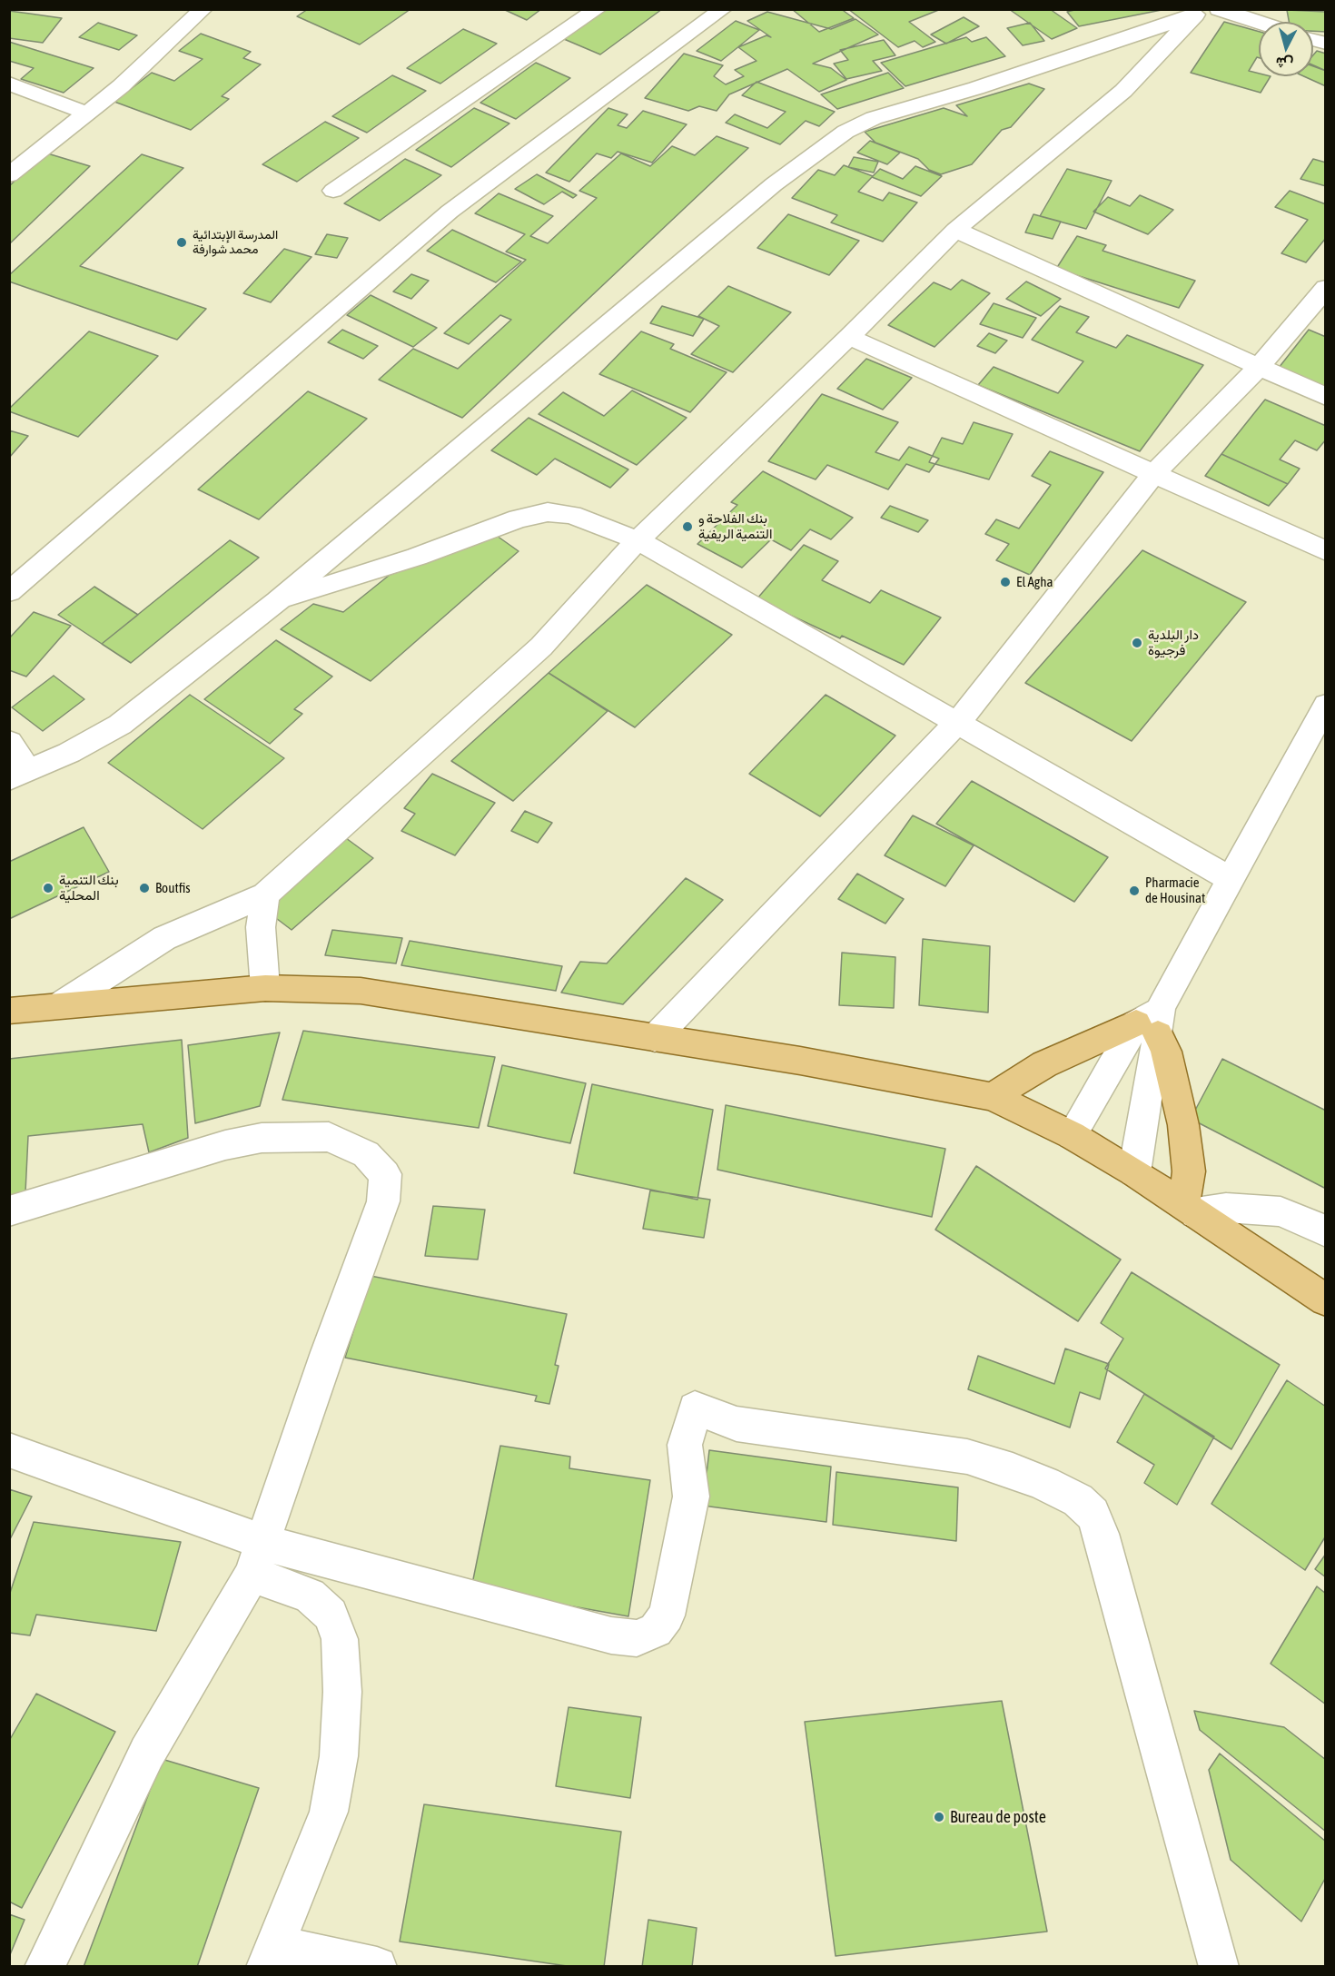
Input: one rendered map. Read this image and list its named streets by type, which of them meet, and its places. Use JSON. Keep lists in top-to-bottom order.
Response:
{
  "places": [
    "المدرسة الإبتدائية محمد شوارفة",
    "بنك الفلاحة و التنمية الريفية",
    "El Agha",
    "دار البلدية فرجيوة",
    "بنك التنمية المحلية",
    "Boutfis",
    "Pharmacie de Housinat",
    "Bureau de poste"
  ],
  "north": "bottom"
}
